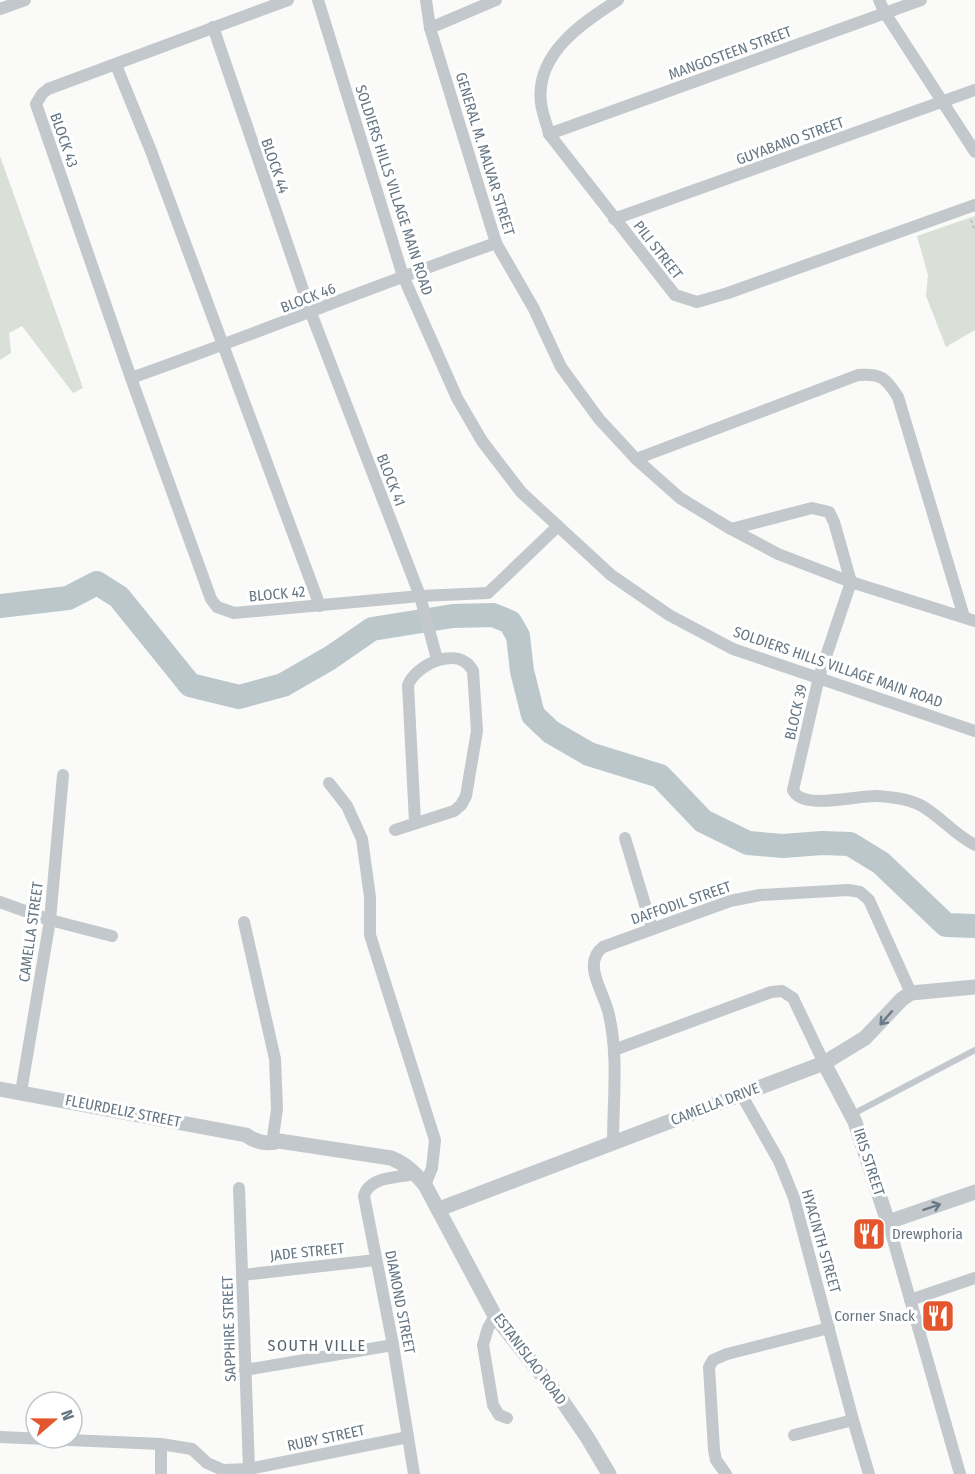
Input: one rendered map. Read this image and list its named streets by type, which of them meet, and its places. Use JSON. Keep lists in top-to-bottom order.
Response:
{
  "streets": {
    "street": [
      "MANGOSTEEN STREET",
      "BLOCK 43",
      "GUYABANO STREET",
      "GENERAL M. MALVAR STREET",
      "BLOCK 44",
      "SOLDIERS HILLS VILLAGE MAIN ROAD",
      "PILI STREET",
      "BLOCK 46",
      "BLOCK 41",
      "BLOCK 42",
      "BLOCK 39",
      "DAFFODIL STREET",
      "CAMELLA STREET",
      "CAMELLA DRIVE",
      "FLEURDELIZ STREET",
      "IRIS STREET",
      "HYACINTH STREET",
      "JADE STREET",
      "DIAMOND STREET",
      "SAPPHIRE STREET",
      "ESTANISLAO ROAD",
      "RUBY STREET"
    ]
  },
  "crossings": [
    ["MANGOSTEEN STREET", "PILI STREET"],
    ["BLOCK 43", "BLOCK 44"],
    ["BLOCK 43", "BLOCK 46"],
    ["BLOCK 43", "BLOCK 42"],
    ["GUYABANO STREET", "PILI STREET"],
    ["GENERAL M. MALVAR STREET", "BLOCK 46"],
    ["GENERAL M. MALVAR STREET", "BLOCK 39"],
    ["BLOCK 44", "BLOCK 46"],
    ["BLOCK 44", "BLOCK 41"],
    ["SOLDIERS HILLS VILLAGE MAIN ROAD", "BLOCK 46"],
    ["SOLDIERS HILLS VILLAGE MAIN ROAD", "BLOCK 42"],
    ["SOLDIERS HILLS VILLAGE MAIN ROAD", "BLOCK 39"],
    ["BLOCK 46", "BLOCK 41"],
    ["BLOCK 46", "BLOCK 42"],
    ["BLOCK 41", "BLOCK 42"],
    ["DAFFODIL STREET", "CAMELLA DRIVE"],
    ["CAMELLA STREET", "FLEURDELIZ STREET"],
    ["CAMELLA DRIVE", "FLEURDELIZ STREET"],
    ["CAMELLA DRIVE", "IRIS STREET"],
    ["CAMELLA DRIVE", "HYACINTH STREET"],
    ["CAMELLA DRIVE", "ESTANISLAO ROAD"],
    ["FLEURDELIZ STREET", "DIAMOND STREET"],
    ["FLEURDELIZ STREET", "ESTANISLAO ROAD"],
    ["JADE STREET", "DIAMOND STREET"],
    ["JADE STREET", "SAPPHIRE STREET"],
    ["DIAMOND STREET", "RUBY STREET"],
    ["SAPPHIRE STREET", "RUBY STREET"]
  ],
  "districts": ["SOUTH VILLE"],
  "places": {
    "restaurant": ["Drewphoria", "Corner Snack"]
  },
  "north": "right"
}
